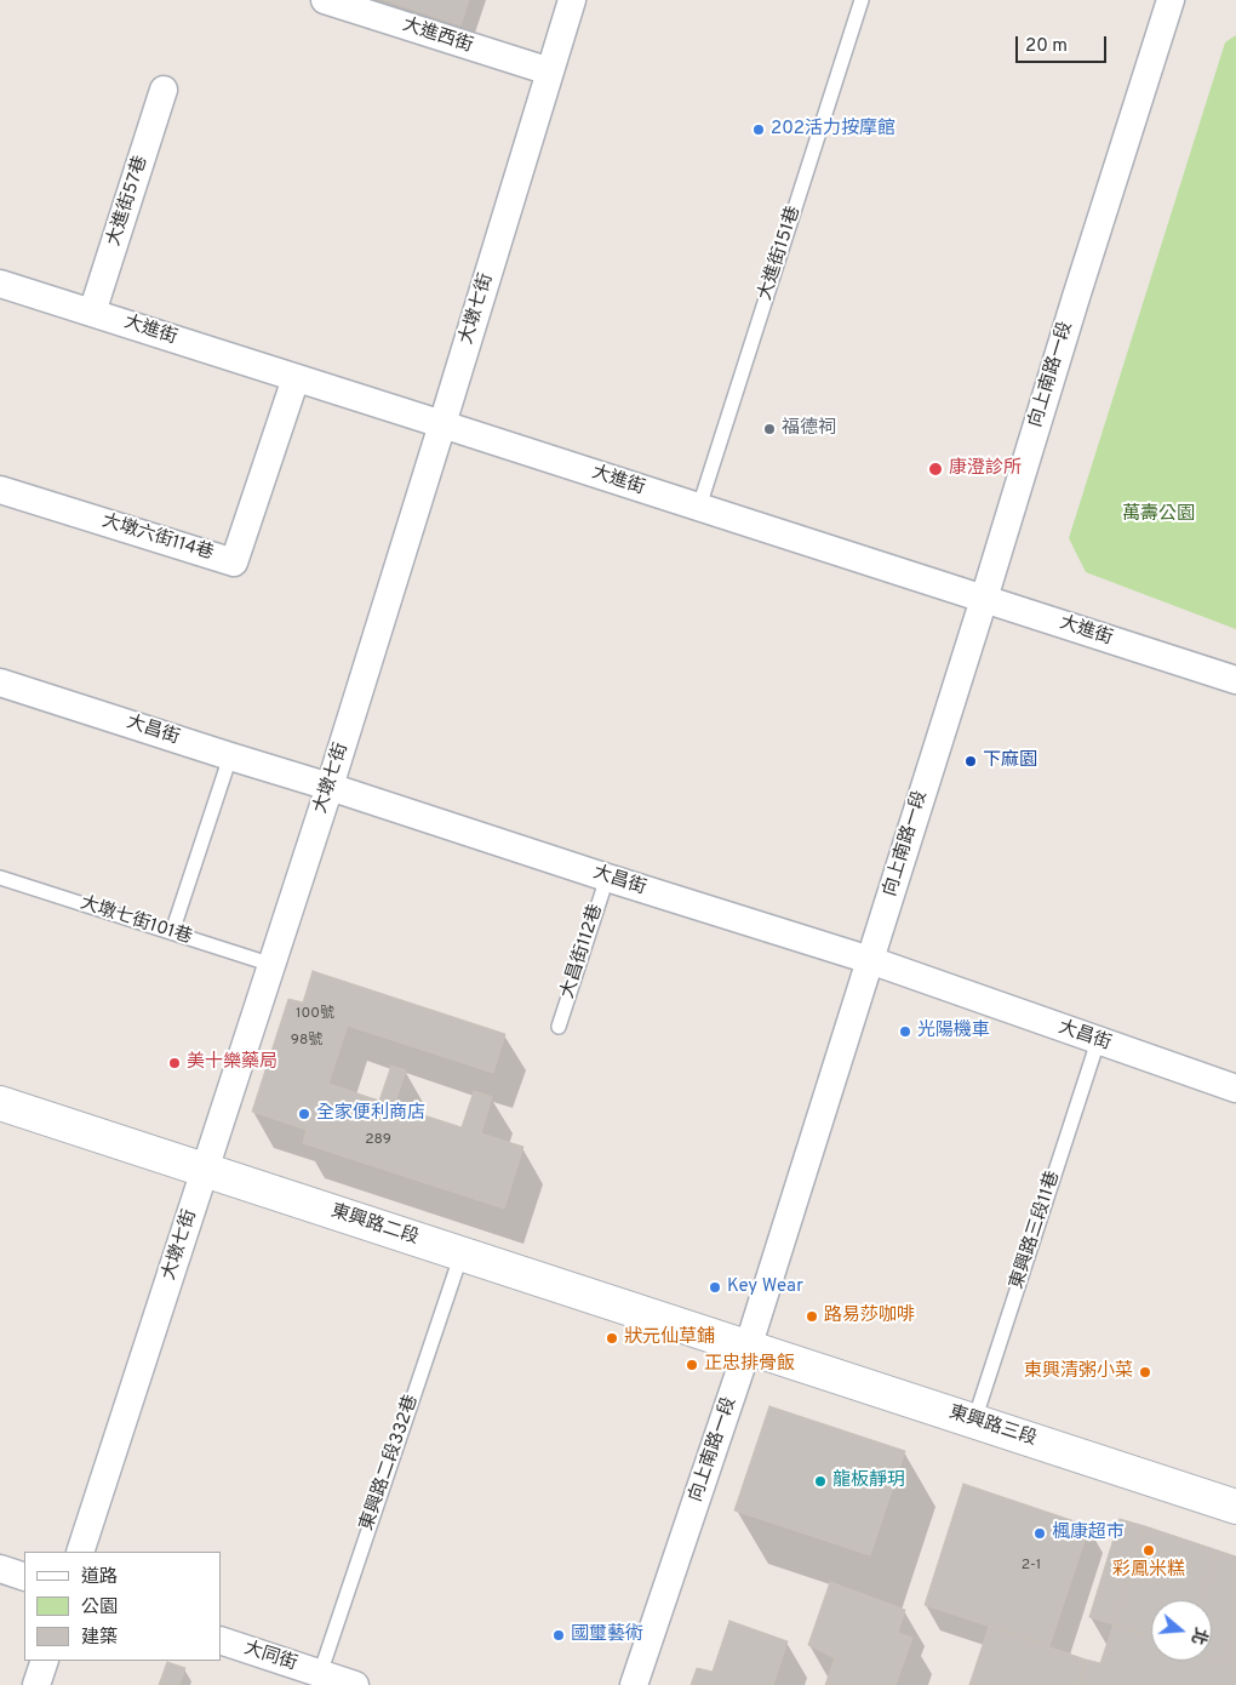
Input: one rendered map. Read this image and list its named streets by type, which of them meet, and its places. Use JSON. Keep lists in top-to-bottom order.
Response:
{
  "streets": {
    "street": [
      "大進西街",
      "大進街57巷",
      "大墩七街",
      "大進街",
      "向上南路一段",
      "大墩六街114巷",
      "大昌街",
      "東興路二段",
      "東興路三段",
      "大同街"
    ],
    "lane": [
      "大進街151巷",
      "大墩七街101巷",
      "大昌街112巷",
      "東興路三段11巷",
      "東興路二段332巷"
    ]
  },
  "crossings": [
    ["大進西街", "大墩七街"],
    ["大進街57巷", "大進街"],
    ["大進街151巷", "大進街"],
    ["大墩七街", "大進街"],
    ["大墩七街", "大昌街"],
    ["大墩七街", "大墩七街101巷"],
    ["大墩七街", "東興路二段"],
    ["大進街", "向上南路一段"],
    ["大進街", "大墩六街114巷"],
    ["向上南路一段", "大昌街"],
    ["向上南路一段", "東興路二段"],
    ["向上南路一段", "東興路三段"],
    ["大昌街", "大昌街112巷"],
    ["大昌街", "東興路三段11巷"],
    ["東興路二段", "東興路三段"],
    ["東興路二段", "東興路二段332巷"],
    ["東興路三段11巷", "東興路三段"],
    ["東興路二段332巷", "大同街"]
  ],
  "parks": ["萬壽公園"],
  "places": [
    "202活力按摩館",
    "福德祠",
    "康澄診所",
    "下麻園",
    "光陽機車",
    "美十樂藥局",
    "全家便利商店",
    "Key Wear",
    "路易莎咖啡",
    "狀元仙草鋪",
    "正忠排骨飯",
    "東興清粥小菜",
    "龍板靜玥",
    "楓康超市",
    "彩鳳米糕",
    "國璽藝術"
  ],
  "house_numbers": [
    "100號",
    "98號",
    "289",
    "2-1"
  ],
  "legend": ["道路", "公園", "建築"],
  "scale_bar": "20 m",
  "north": "right"
}
